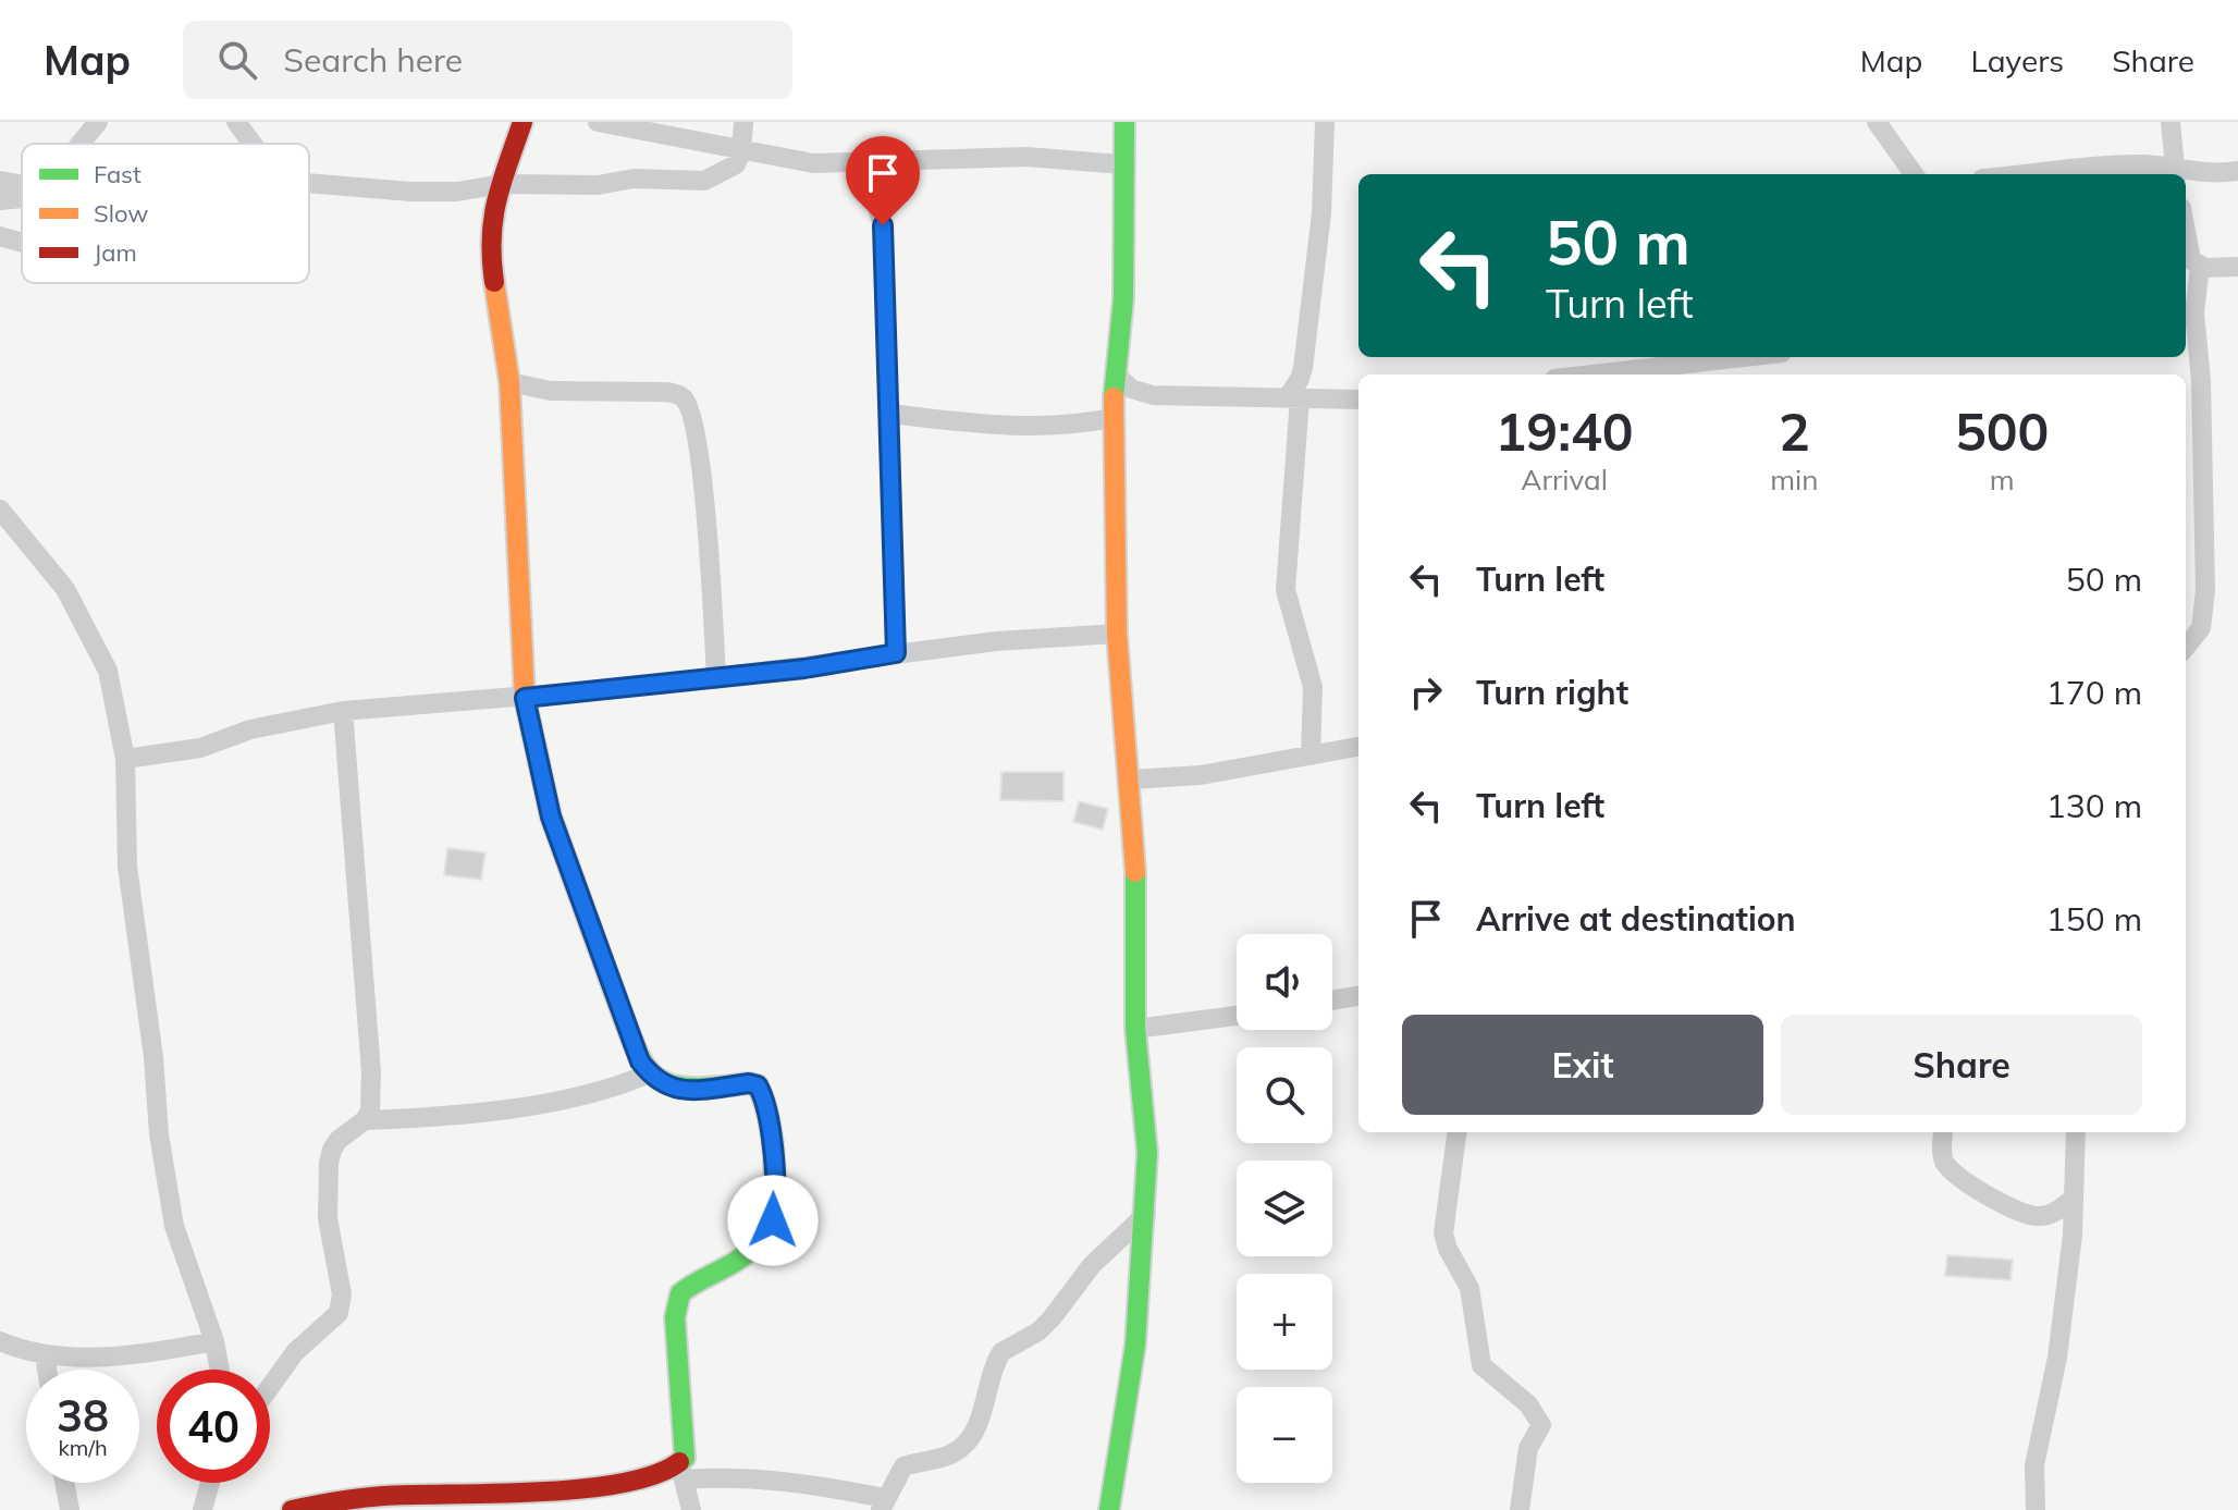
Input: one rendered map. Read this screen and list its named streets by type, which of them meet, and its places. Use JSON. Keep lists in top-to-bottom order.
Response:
{
  "legend": ["Fast", "Slow", "Jam"],
  "page": {
    "header": "Map",
    "search": "Search here",
    "nav": ["Map", "Layers", "Share"],
    "turn": ["50 m", "Turn left"],
    "eta": [
      "19:40",
      "Arrival",
      "2",
      "min",
      "500",
      "m"
    ],
    "list": [
      {
        "name": "Turn left",
        "value": "50 m"
      },
      {
        "name": "Turn right",
        "value": "170 m"
      },
      {
        "name": "Turn left",
        "value": "130 m"
      },
      {
        "name": "Arrive at destination",
        "value": "150 m"
      }
    ],
    "map_buttons": ["+", "−"],
    "buttons": ["Exit", "Share"],
    "speed": "38 km/h",
    "limit": "40"
  }
}
